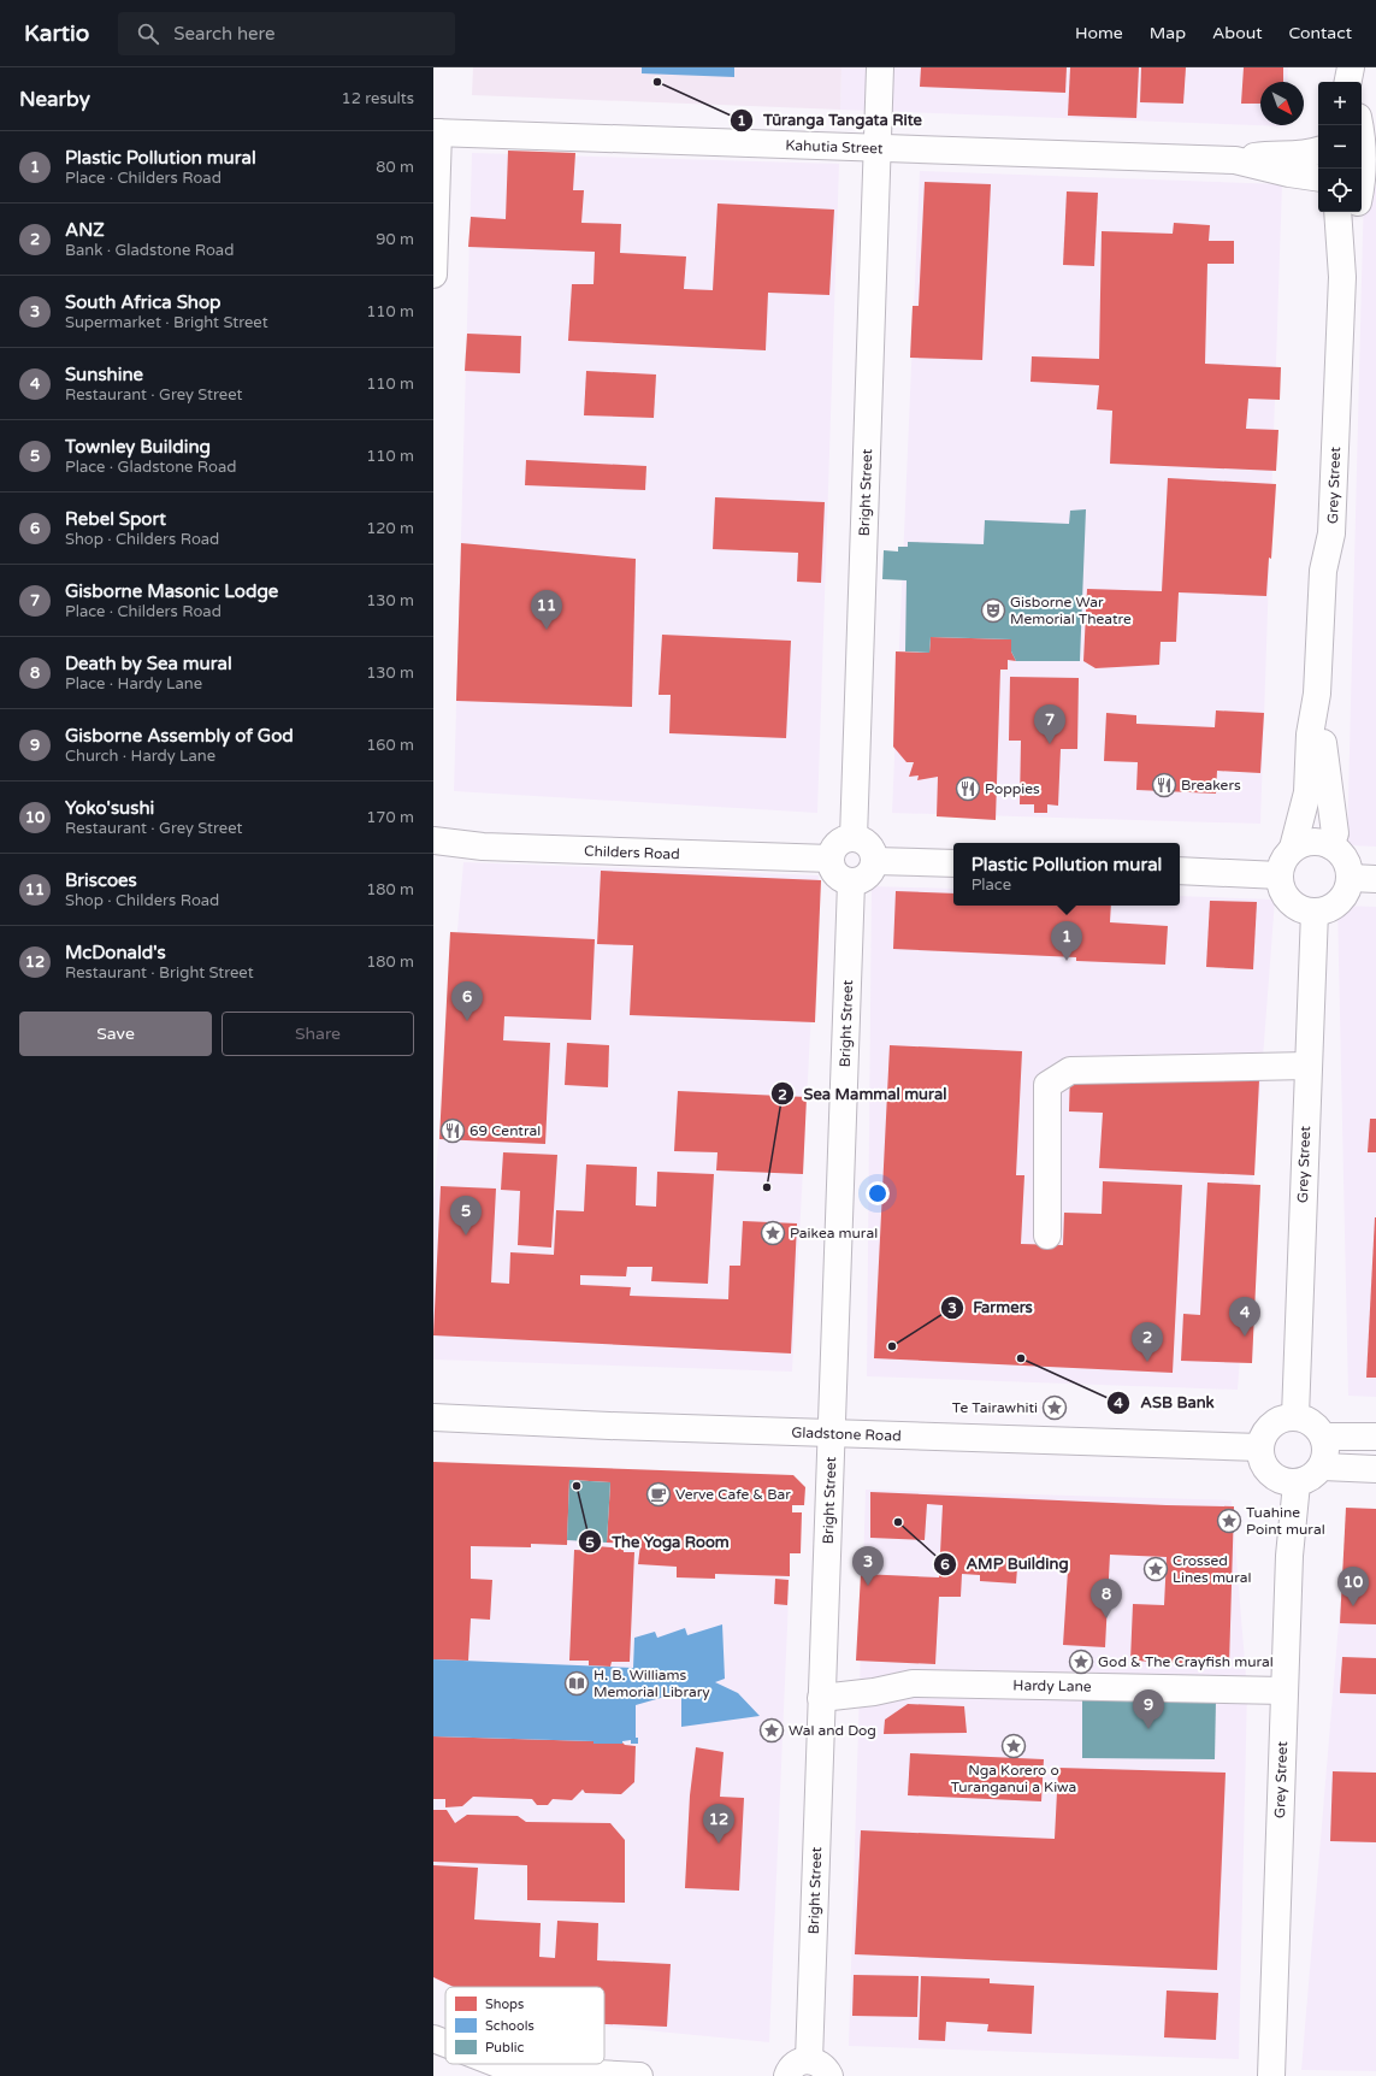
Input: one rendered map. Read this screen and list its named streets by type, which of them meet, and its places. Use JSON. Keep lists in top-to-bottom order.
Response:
{
  "streets": {
    "street": [
      "Kahutia Street",
      "Grey Street",
      "Bright Street",
      "Childers Road",
      "Gladstone Road",
      "Hardy Lane"
    ]
  },
  "crossings": [
    ["Kahutia Street", "Bright Street"],
    ["Grey Street", "Gladstone Road"],
    ["Grey Street", "Hardy Lane"],
    ["Bright Street", "Childers Road"],
    ["Bright Street", "Gladstone Road"],
    ["Bright Street", "Hardy Lane"]
  ],
  "places": {
    "other": [
      "Tūranga Tangata Rite",
      "Sea Mammal mural",
      "Farmers",
      "ASB Bank",
      "The Yoga Room",
      "AMP Building"
    ],
    "theatre": ["Gisborne War Memorial Theatre"],
    "restaurant": ["Breakers", "Poppies", "69 Central"],
    "place": [
      "Paikea mural",
      "Te Tairawhiti",
      "Tuahine Point mural",
      "Crossed Lines mural",
      "God & The Crayfish mural",
      "Wal and Dog",
      "Nga Korero o Turanganui a Kiwa"
    ],
    "cafe": ["Verve Cafe & Bar"],
    "library": ["H. B. Williams Memorial Library"]
  },
  "legend": ["Shops", "Schools", "Public"],
  "north": "bottom right",
  "page": {
    "header": "Kartio",
    "search": "Search here",
    "nav": [
      "Home",
      "Map",
      "About",
      "Contact"
    ],
    "heading": ["Nearby", "12 results"],
    "map_buttons": ["+", "−"],
    "list": [
      {
        "mark": "1",
        "name": "Plastic Pollution mural",
        "note": "Place · Childers Road",
        "value": "80 m"
      },
      {
        "mark": "2",
        "name": "ANZ",
        "note": "Bank · Gladstone Road",
        "value": "90 m"
      },
      {
        "mark": "3",
        "name": "South Africa Shop",
        "note": "Supermarket · Bright Street",
        "value": "110 m"
      },
      {
        "mark": "4",
        "name": "Sunshine",
        "note": "Restaurant · Grey Street",
        "value": "110 m"
      },
      {
        "mark": "5",
        "name": "Townley Building",
        "note": "Place · Gladstone Road",
        "value": "110 m"
      },
      {
        "mark": "6",
        "name": "Rebel Sport",
        "note": "Shop · Childers Road",
        "value": "120 m"
      },
      {
        "mark": "7",
        "name": "Gisborne Masonic Lodge",
        "note": "Place · Childers Road",
        "value": "130 m"
      },
      {
        "mark": "8",
        "name": "Death by Sea mural",
        "note": "Place · Hardy Lane",
        "value": "130 m"
      },
      {
        "mark": "9",
        "name": "Gisborne Assembly of God",
        "note": "Church · Hardy Lane",
        "value": "160 m"
      },
      {
        "mark": "10",
        "name": "Yoko'sushi",
        "note": "Restaurant · Grey Street",
        "value": "170 m"
      },
      {
        "mark": "11",
        "name": "Briscoes",
        "note": "Shop · Childers Road",
        "value": "180 m"
      },
      {
        "mark": "12",
        "name": "McDonald's",
        "note": "Restaurant · Bright Street",
        "value": "180 m"
      }
    ],
    "pins": [
      "11",
      "7",
      "1",
      "6",
      "5",
      "4",
      "2",
      "3",
      "10",
      "8",
      "9",
      "12"
    ],
    "popup": ["Plastic Pollution mural", "Place"],
    "buttons": ["Save", "Share"]
  }
}
